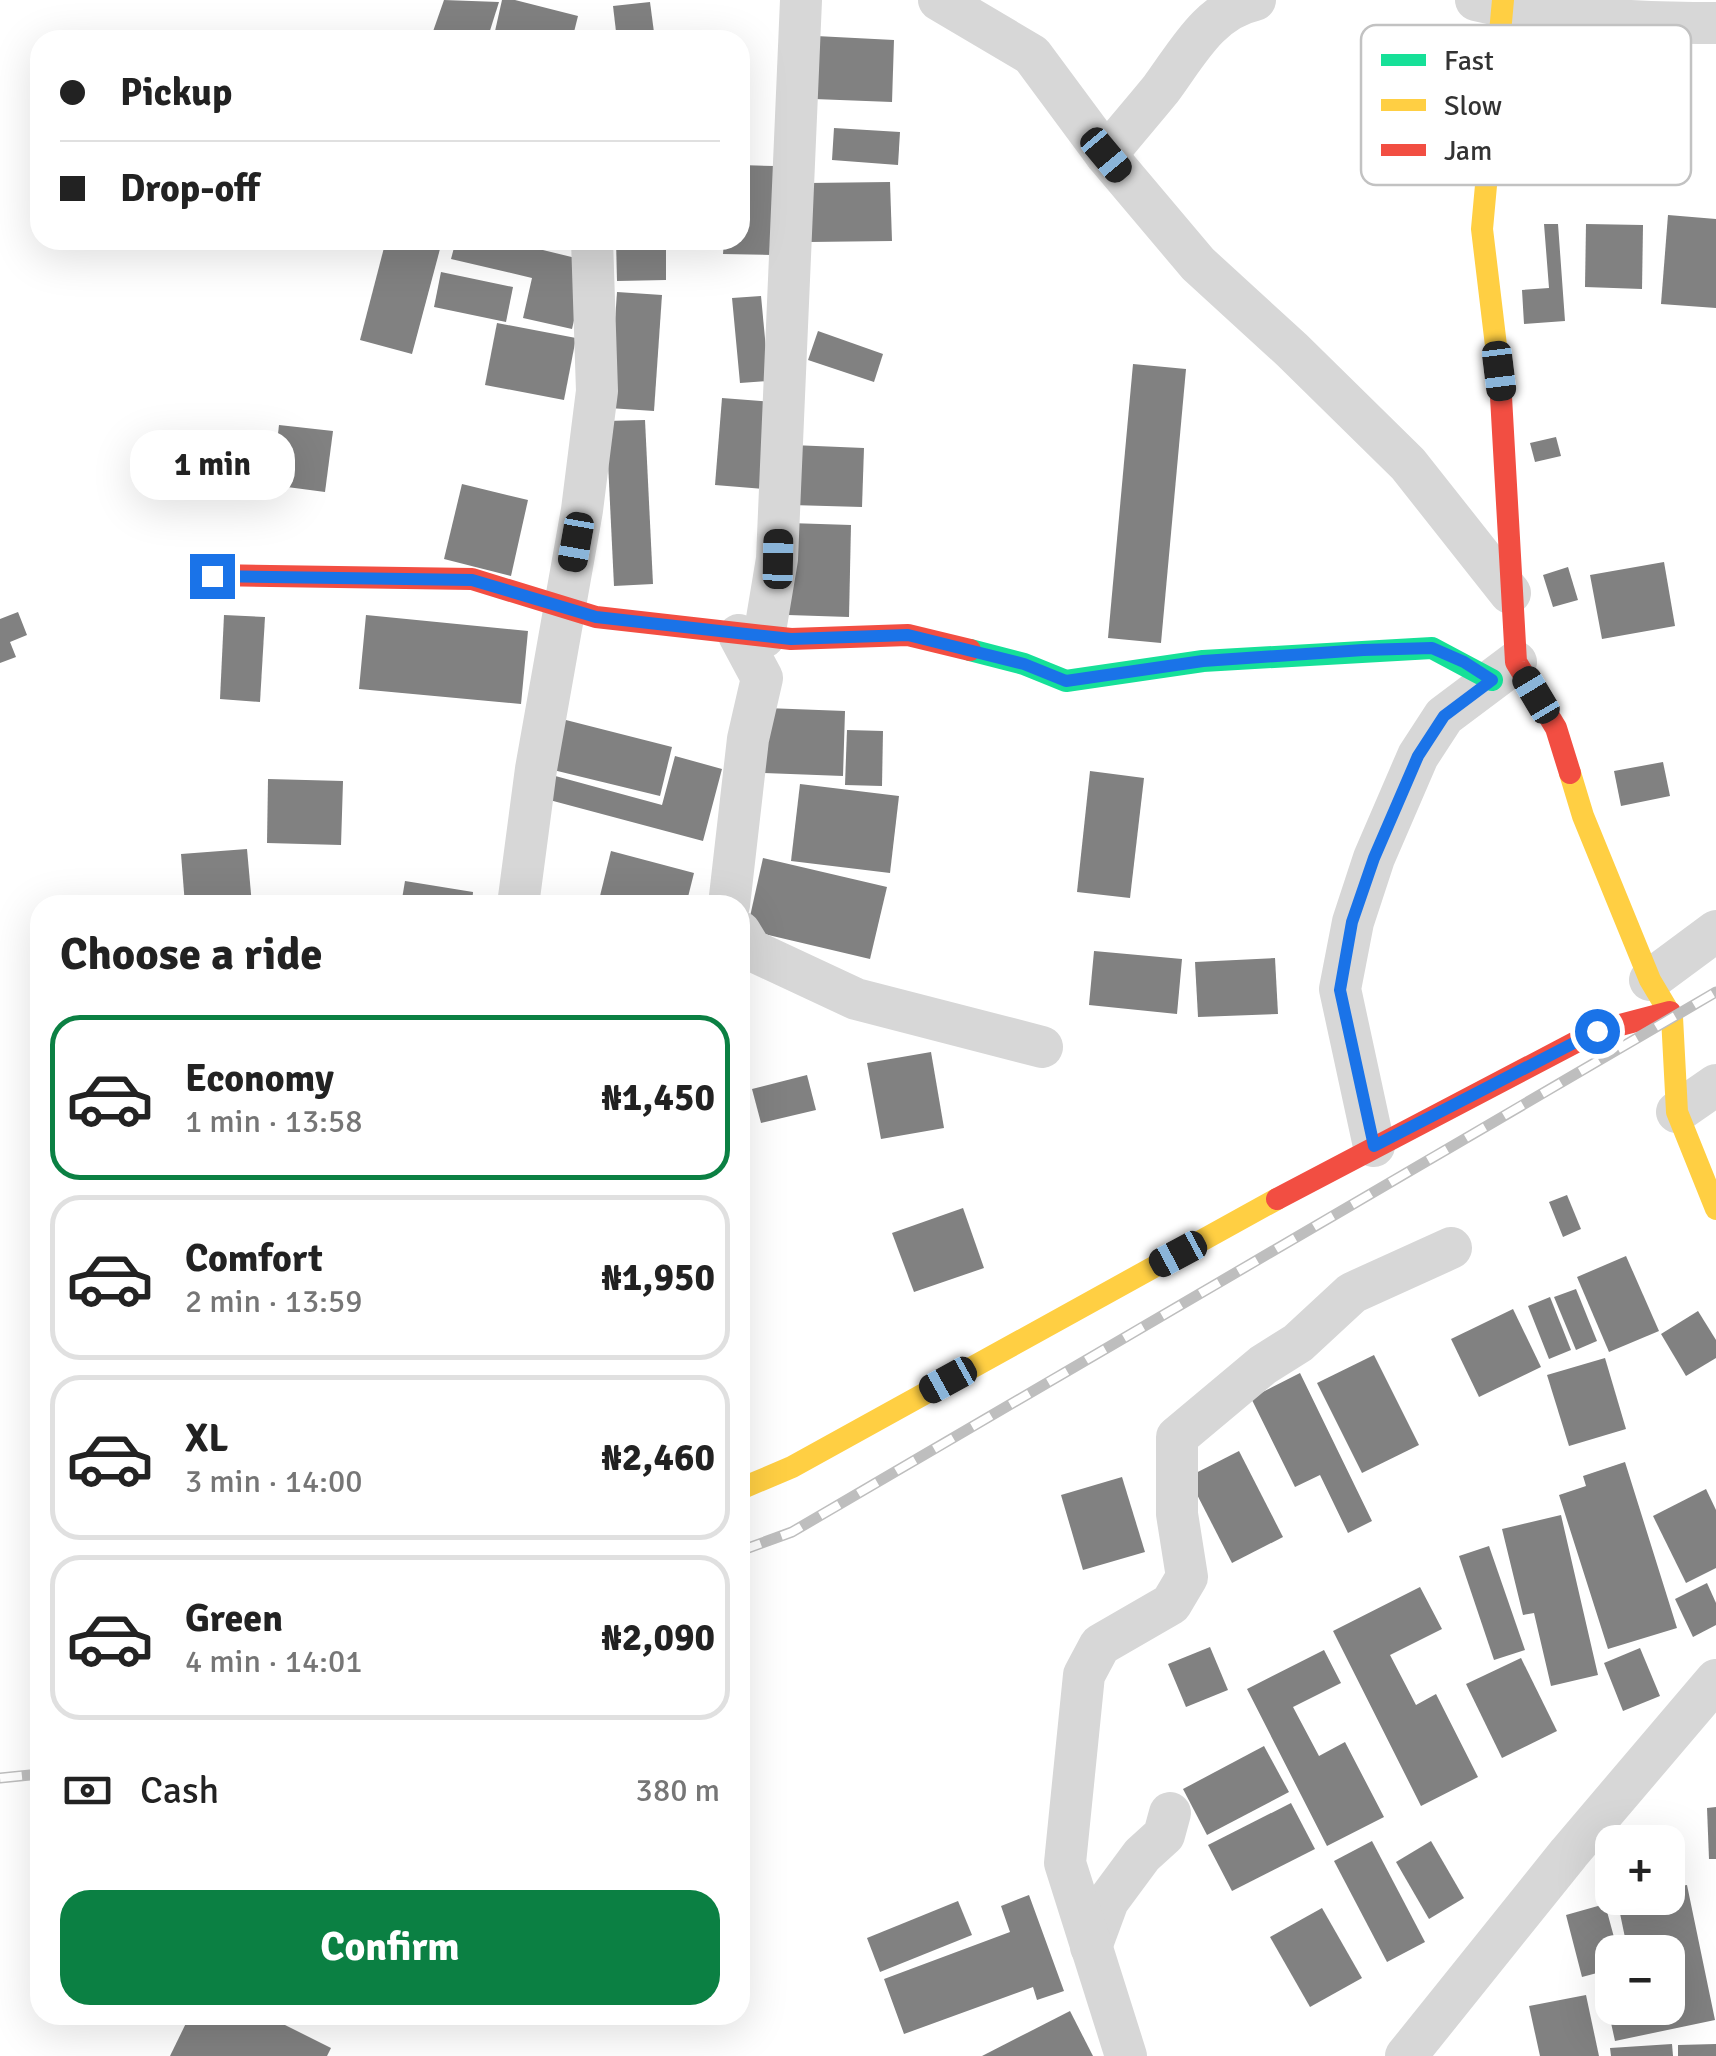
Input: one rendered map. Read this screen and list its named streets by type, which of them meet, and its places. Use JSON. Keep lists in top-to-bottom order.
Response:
{
  "legend": ["Fast", "Slow", "Jam"],
  "page": {
    "banner": ["Pickup", "Drop-off"],
    "bubble": "1 min",
    "heading": "Choose a ride",
    "list": [
      {
        "name": "Economy",
        "note": "1 min · 13:58",
        "value": "₦1,450"
      },
      {
        "name": "Comfort",
        "note": "2 min · 13:59",
        "value": "₦1,950"
      },
      {
        "name": "XL",
        "note": "3 min · 14:00",
        "value": "₦2,460"
      },
      {
        "name": "Green",
        "note": "4 min · 14:01",
        "value": "₦2,090"
      }
    ],
    "pay": ["Cash", "380 m"],
    "map_buttons": ["+", "−"],
    "buttons": "Confirm"
  }
}
